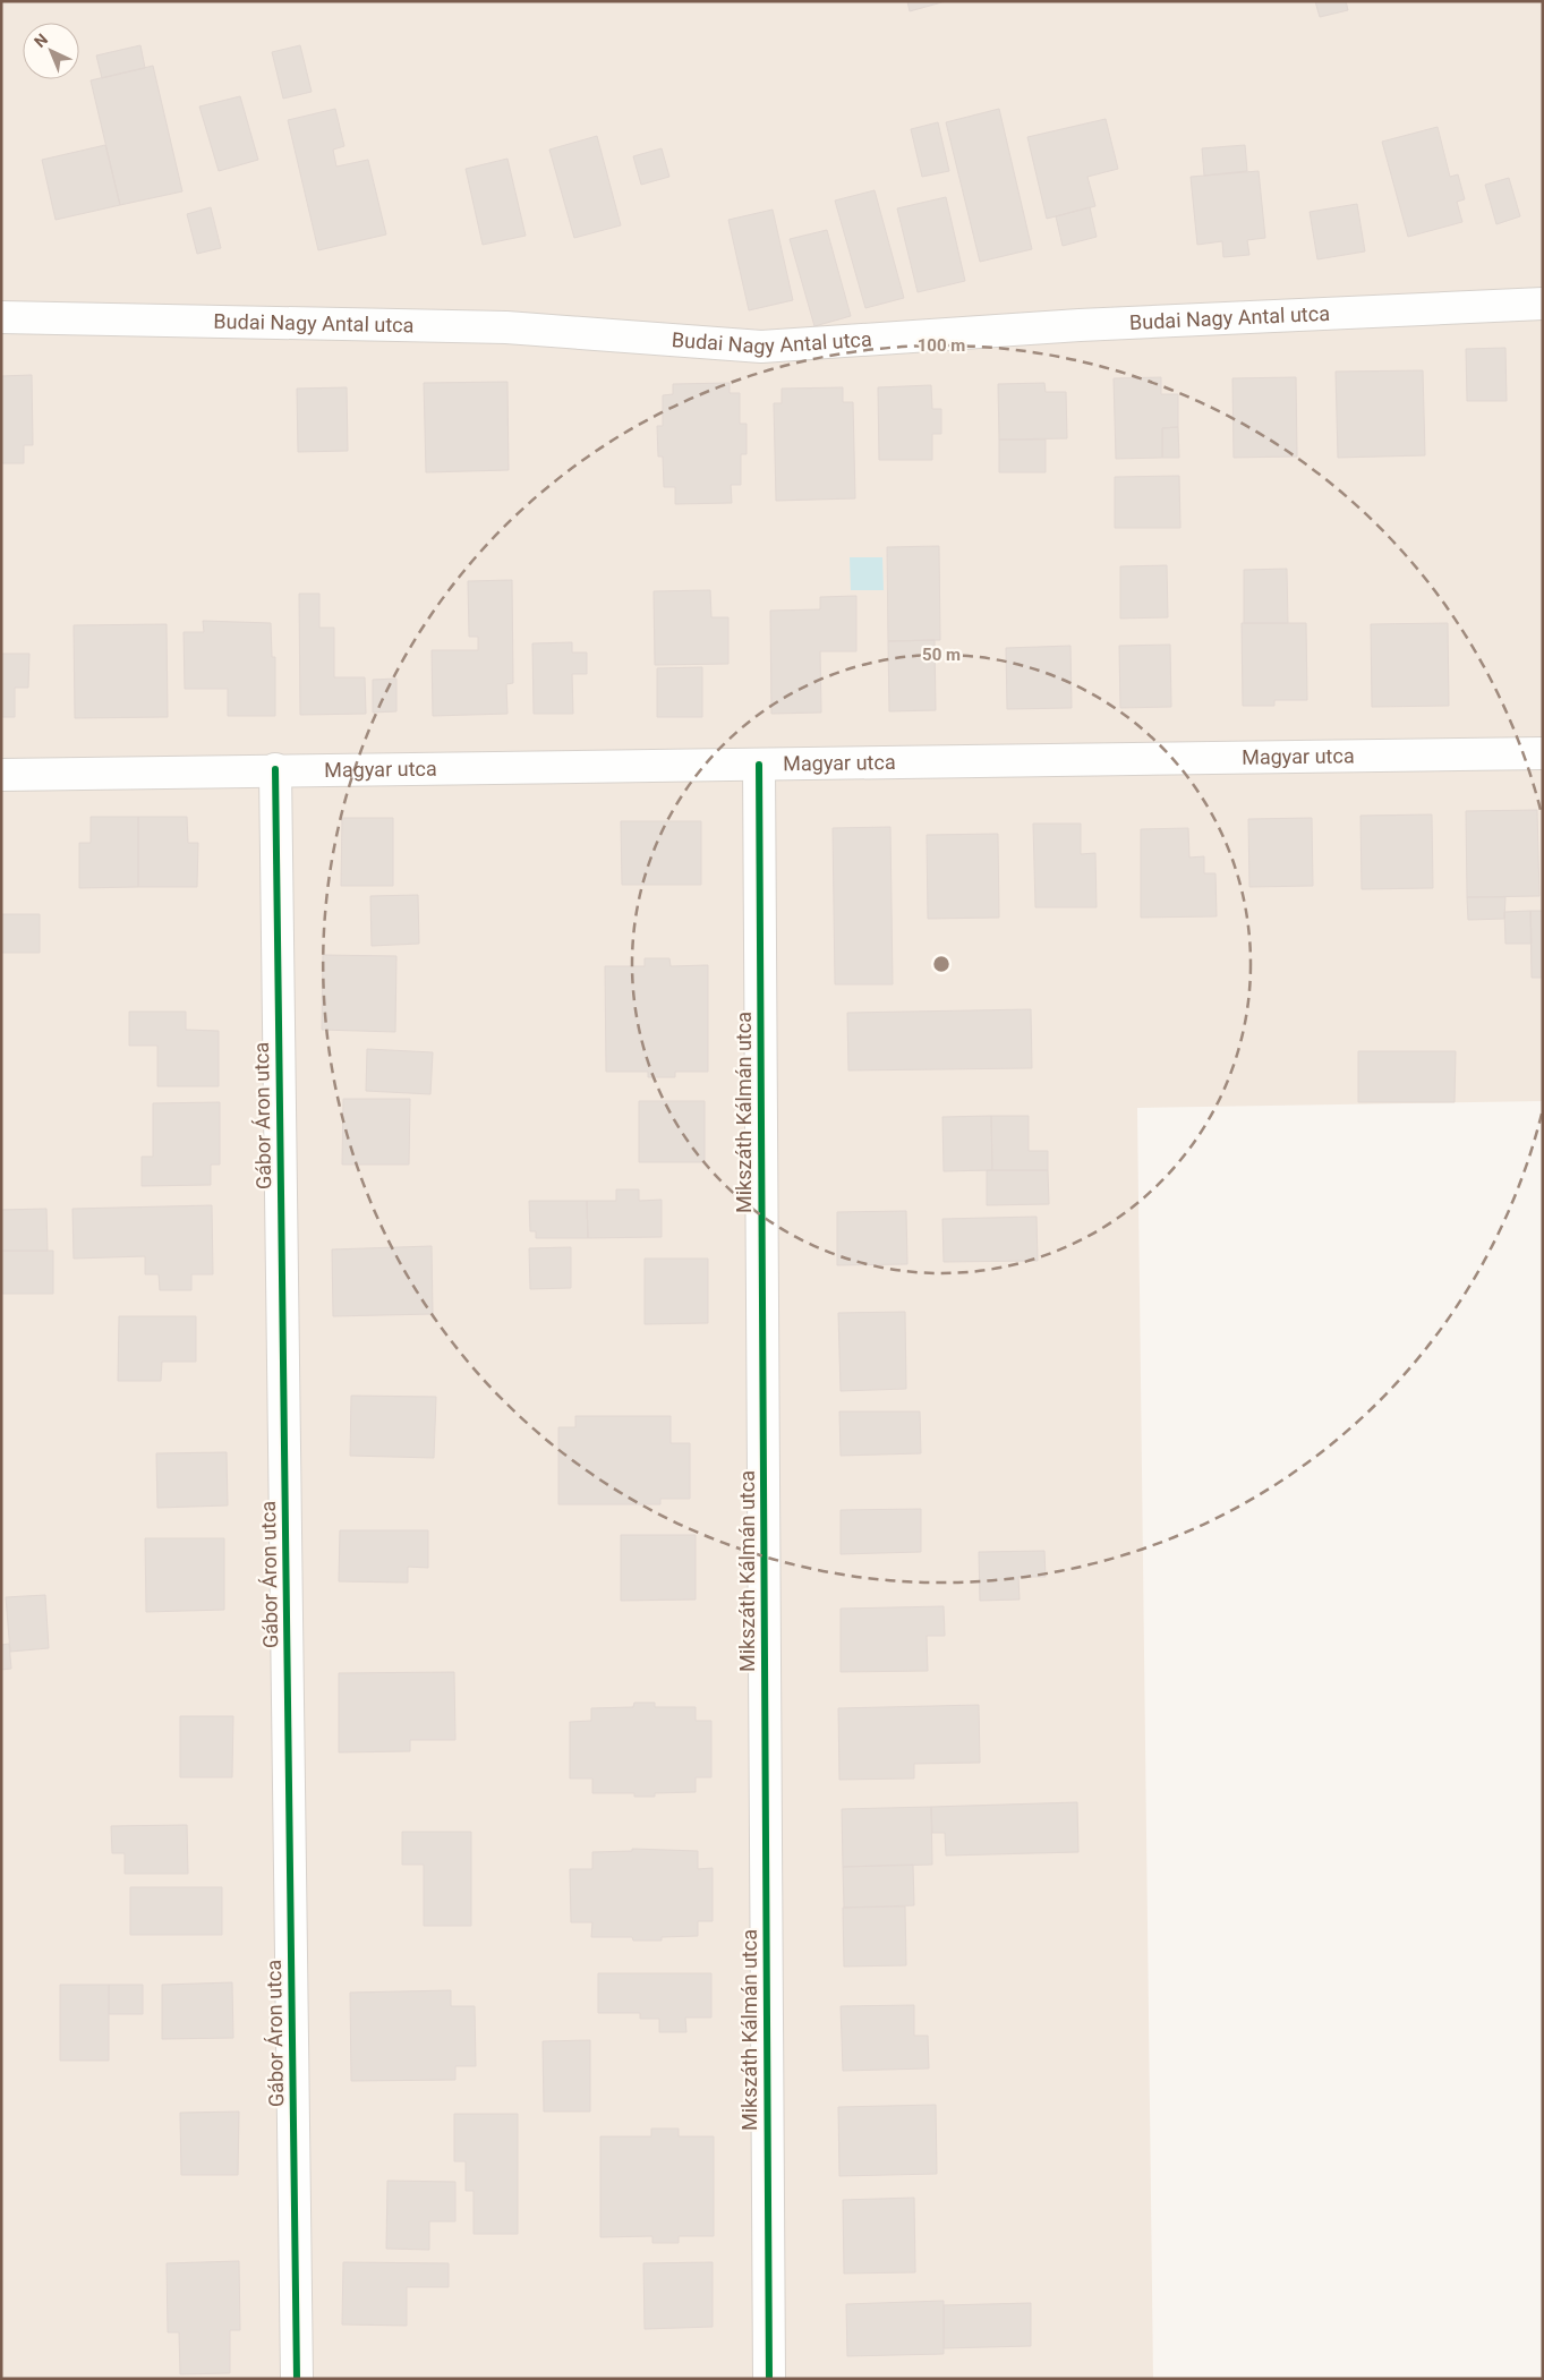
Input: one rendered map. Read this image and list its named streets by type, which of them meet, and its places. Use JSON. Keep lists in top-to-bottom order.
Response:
{
  "streets": {
    "street": [
      "Budai Nagy Antal utca",
      "Magyar utca",
      "Mikszáth Kálmán utca",
      "Gábor Áron utca"
    ]
  },
  "crossings": [
    ["Magyar utca", "Mikszáth Kálmán utca"],
    ["Magyar utca", "Gábor Áron utca"]
  ],
  "north": "top left",
  "rings": ["100 m", "50 m"]
}
